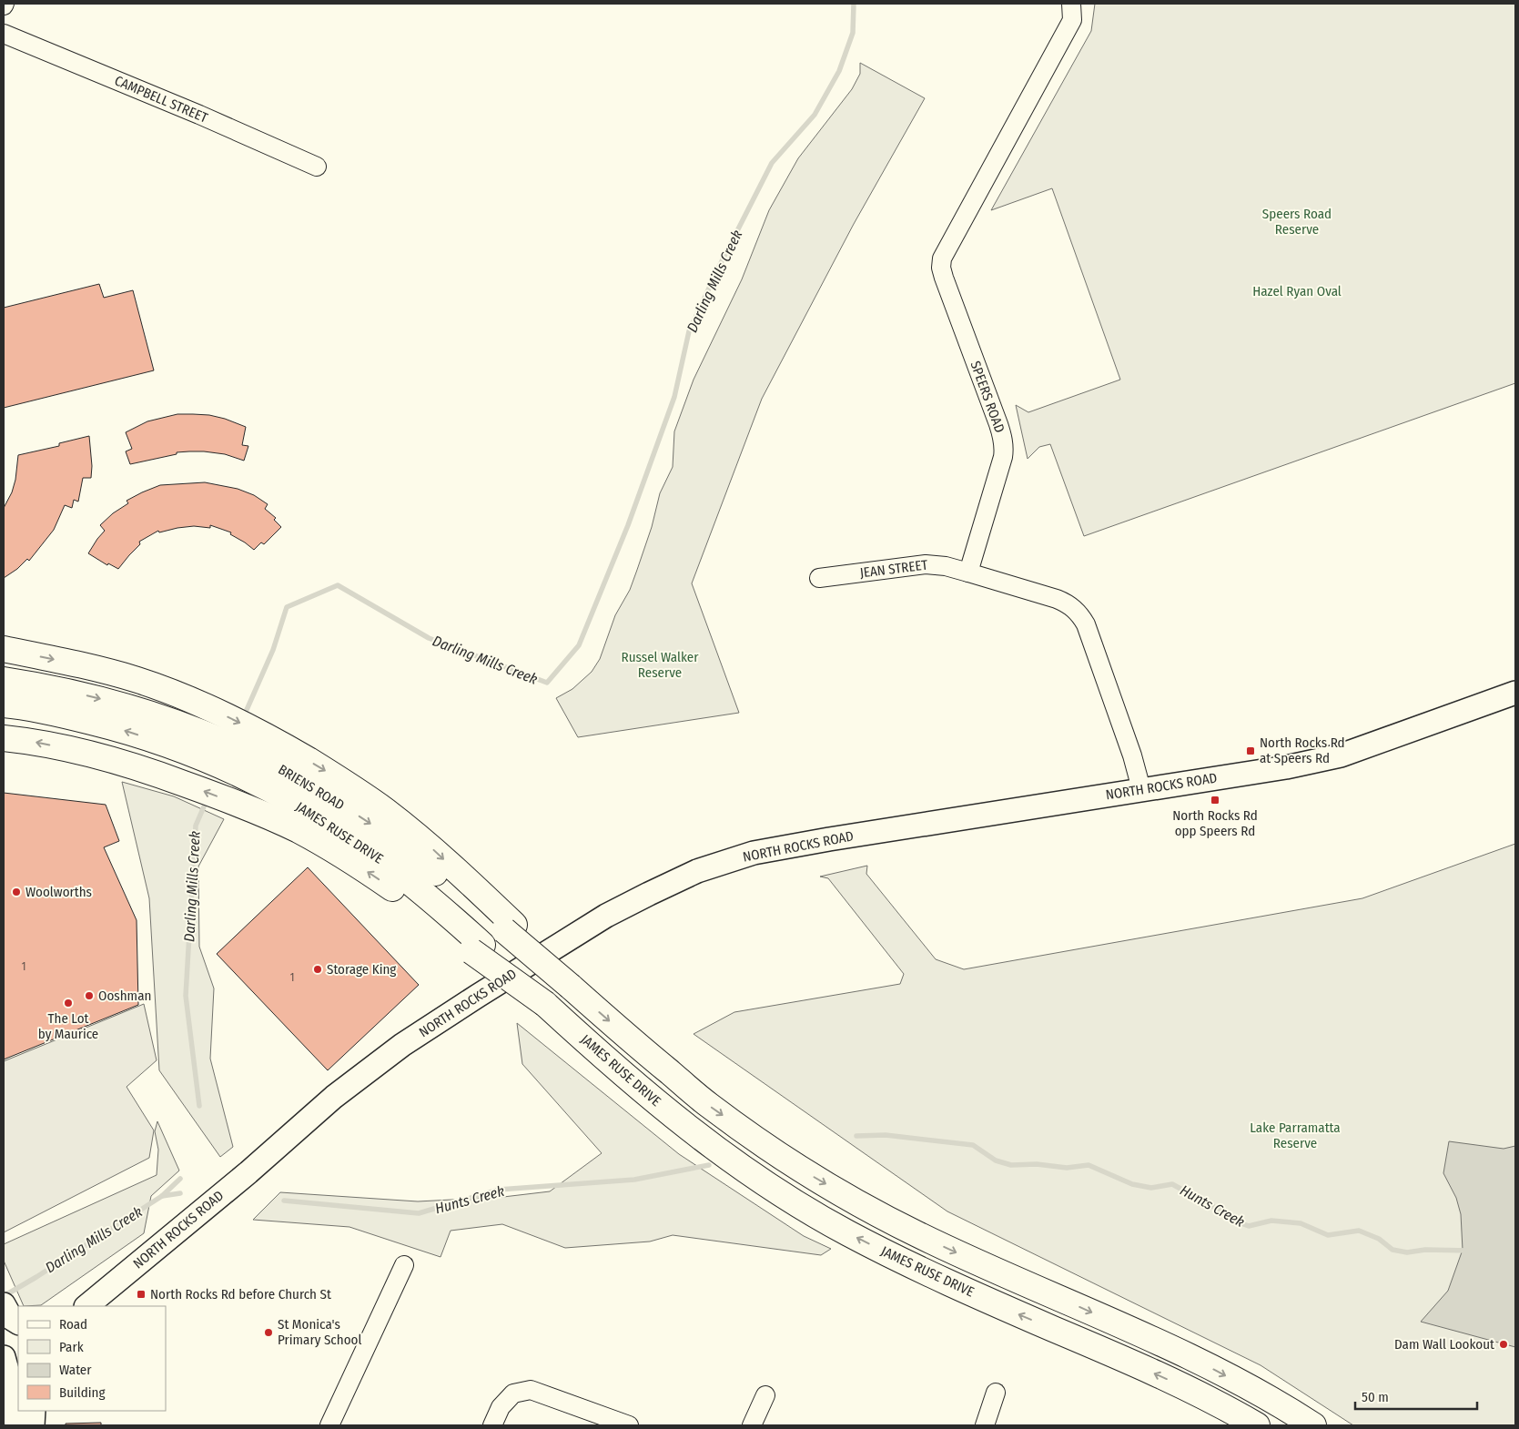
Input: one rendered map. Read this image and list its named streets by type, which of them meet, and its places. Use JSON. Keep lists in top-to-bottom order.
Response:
{
  "streets": {
    "highway": ["BRIENS ROAD", "JAMES RUSE DRIVE"],
    "main road": ["NORTH ROCKS ROAD"],
    "street": ["CAMPBELL STREET", "SPEERS ROAD", "JEAN STREET"]
  },
  "crossings": [
    ["SPEERS ROAD", "JEAN STREET"],
    ["BRIENS ROAD", "JAMES RUSE DRIVE"]
  ],
  "one_way": ["JAMES RUSE DRIVE"],
  "water": ["Darling Mills Creek", "Hunts Creek"],
  "parks": [
    "Speers Road Reserve",
    "Hazel Ryan Oval",
    "Russel Walker Reserve",
    "Lake Parramatta Reserve"
  ],
  "places": {
    "transit": ["North Rocks Rd at Speers Rd", "North Rocks Rd opp Speers Rd", "North Rocks Rd before Church St"],
    "other": [
      "Woolworths",
      "Storage King",
      "Ooshman",
      "The Lot by Maurice",
      "St Monica's Primary School",
      "Dam Wall Lookout"
    ]
  },
  "house_numbers": ["1", "1"],
  "legend": [
    "Road",
    "Park",
    "Water",
    "Building"
  ],
  "scale_bar": "50 m"
}
